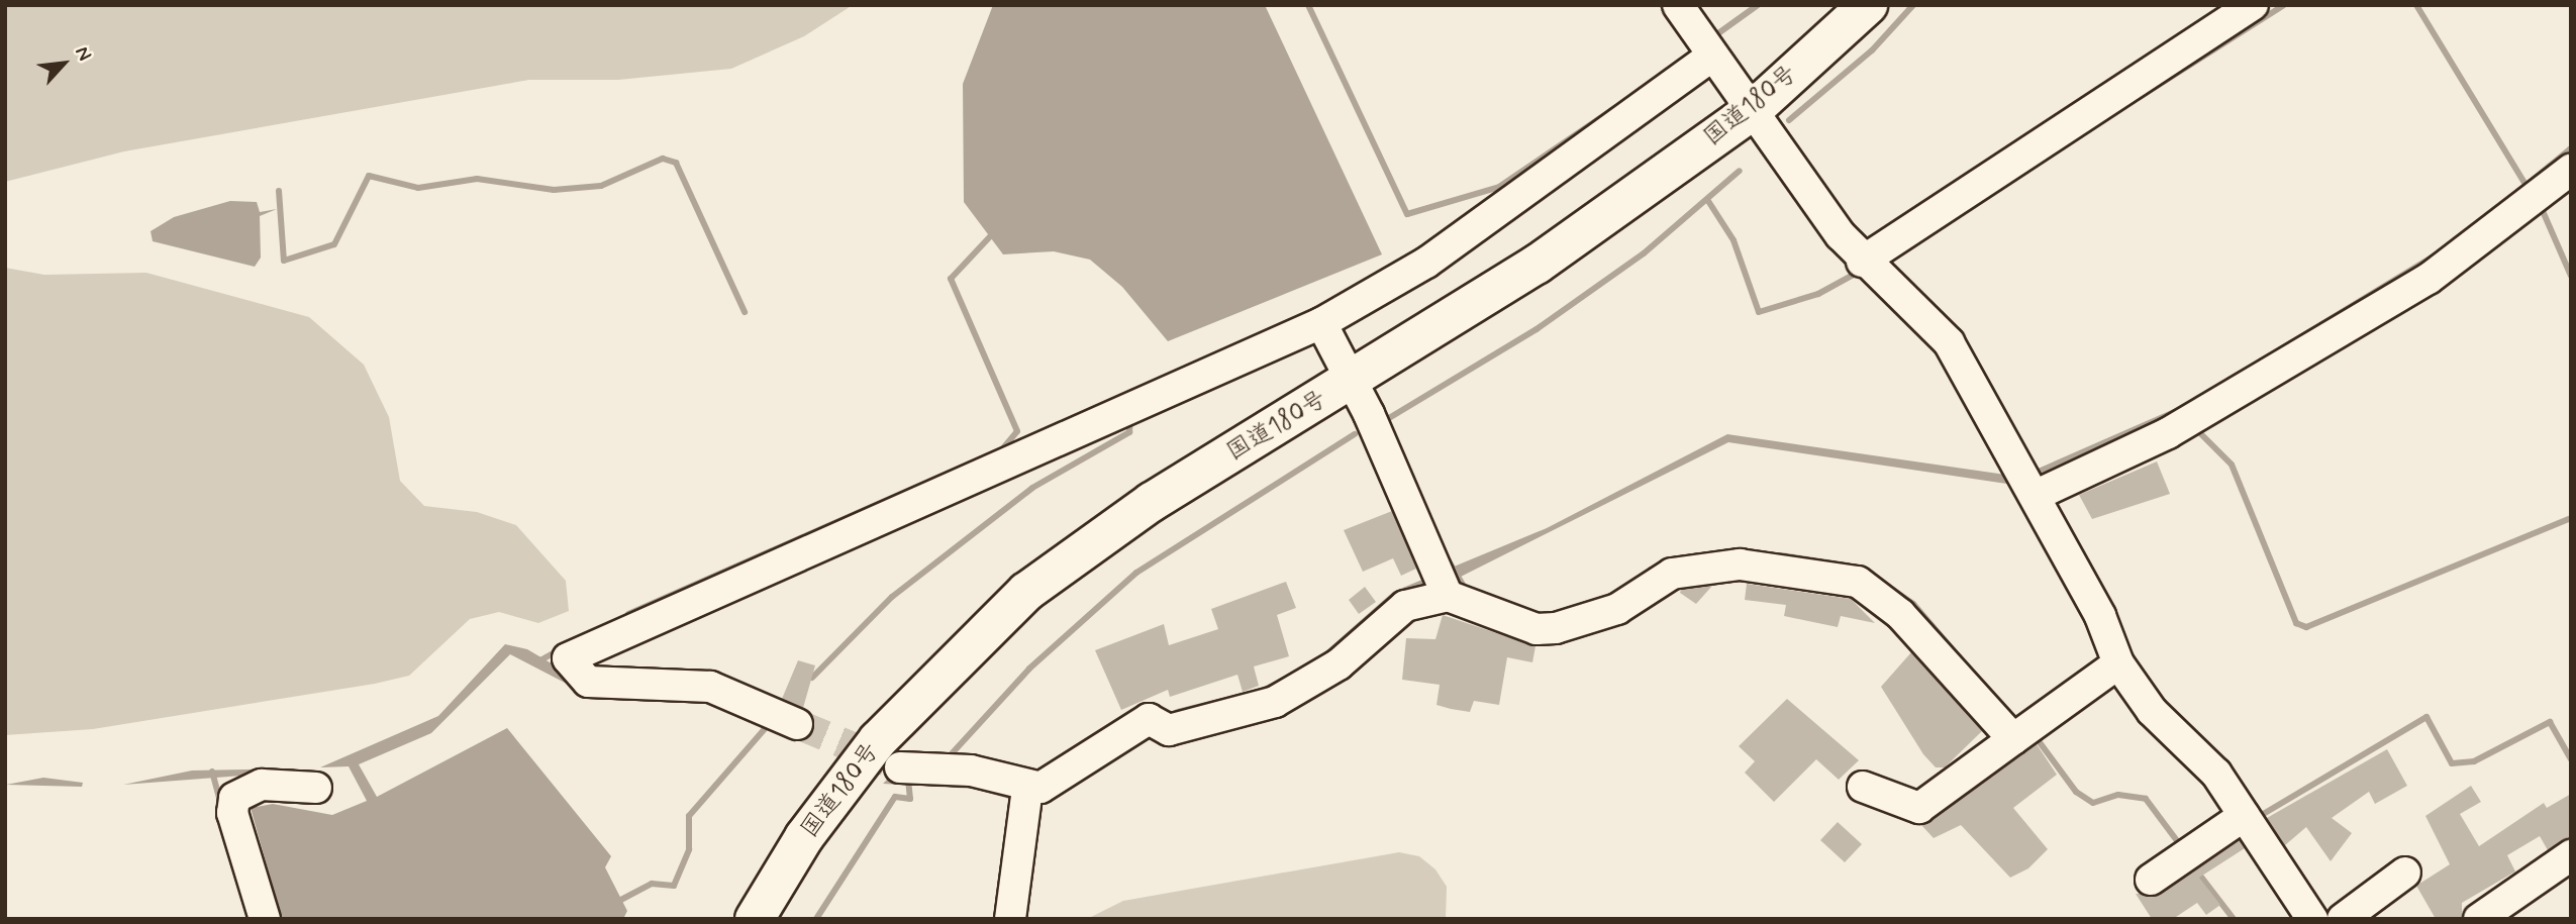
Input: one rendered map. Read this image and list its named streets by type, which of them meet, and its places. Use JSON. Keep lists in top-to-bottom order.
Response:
{
  "streets": {
    "highway": ["国道180号"]
  },
  "north": "top right"
}
